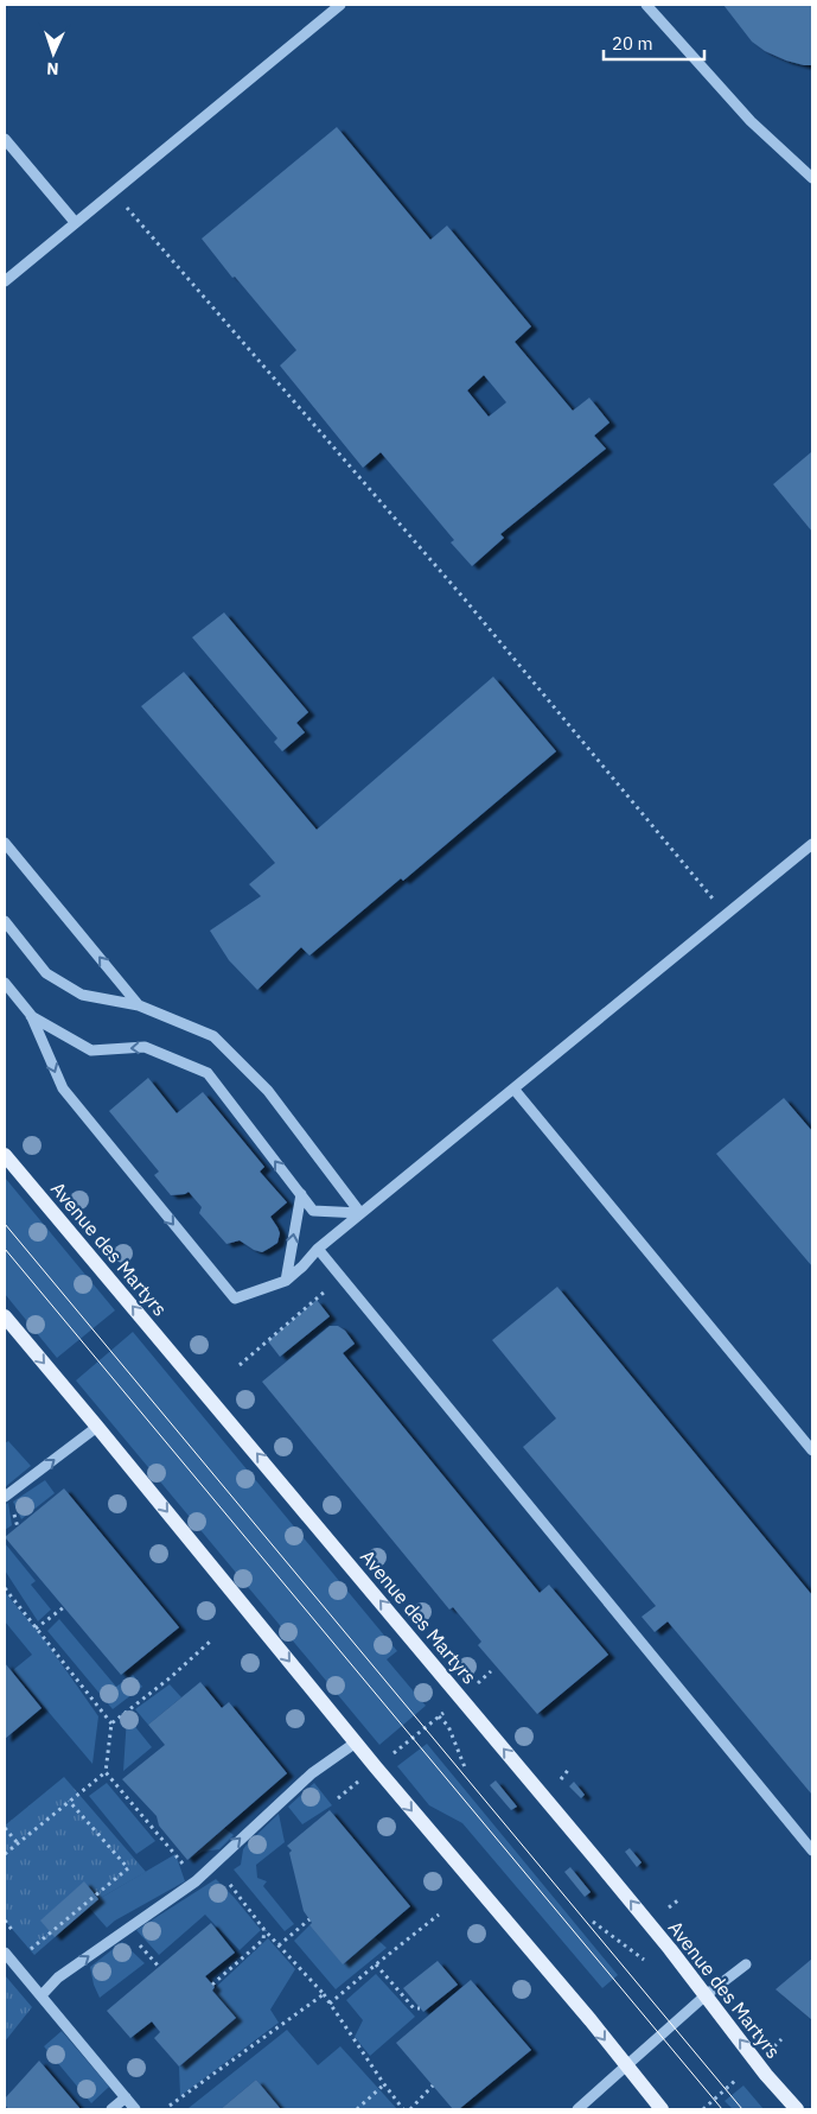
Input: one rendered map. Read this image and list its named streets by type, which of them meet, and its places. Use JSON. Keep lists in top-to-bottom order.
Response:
{
  "streets": {
    "main road": ["Avenue des Martyrs"]
  },
  "scale_bar": "20 m",
  "north": "bottom"
}
